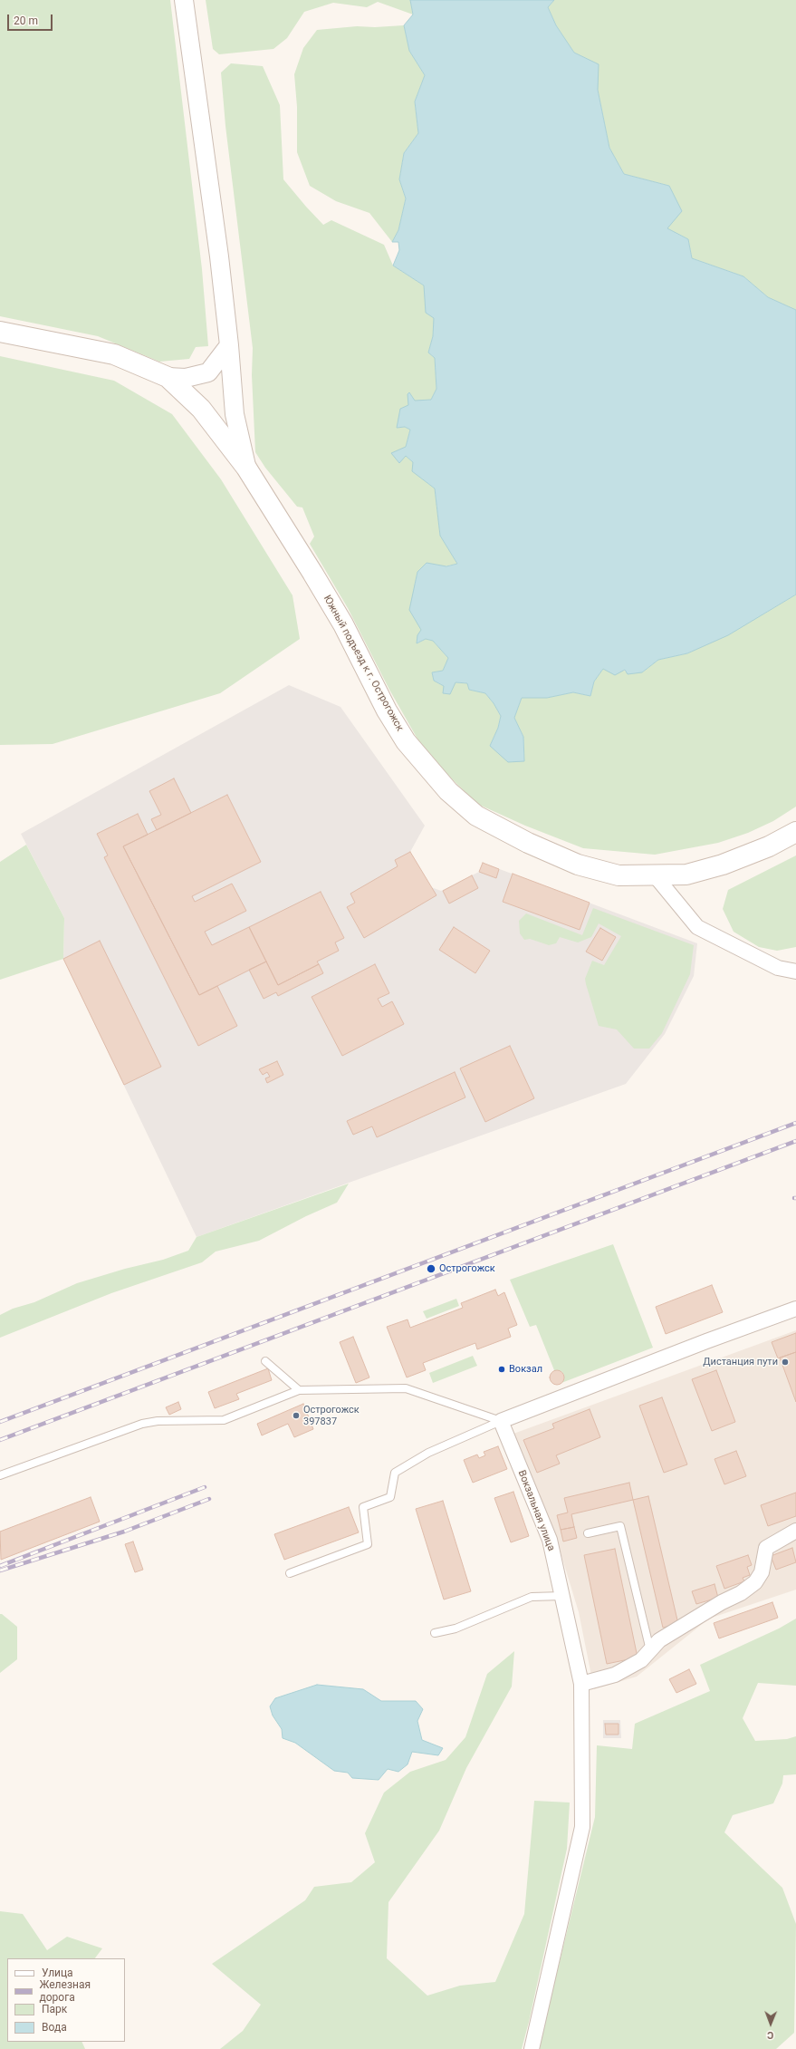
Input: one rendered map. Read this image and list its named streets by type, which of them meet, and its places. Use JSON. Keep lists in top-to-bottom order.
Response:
{
  "streets": {
    "main road": ["Южный подъезд к г. Острогожск"],
    "street": ["Вокзальная улица"]
  },
  "places": [
    "Острогожск",
    "Дистанция пути",
    "Вокзал",
    "Острогожск 397837"
  ],
  "legend": [
    "Улица",
    "Железная дорога",
    "Парк",
    "Вода"
  ],
  "scale_bar": "20 m",
  "north": "bottom"
}
